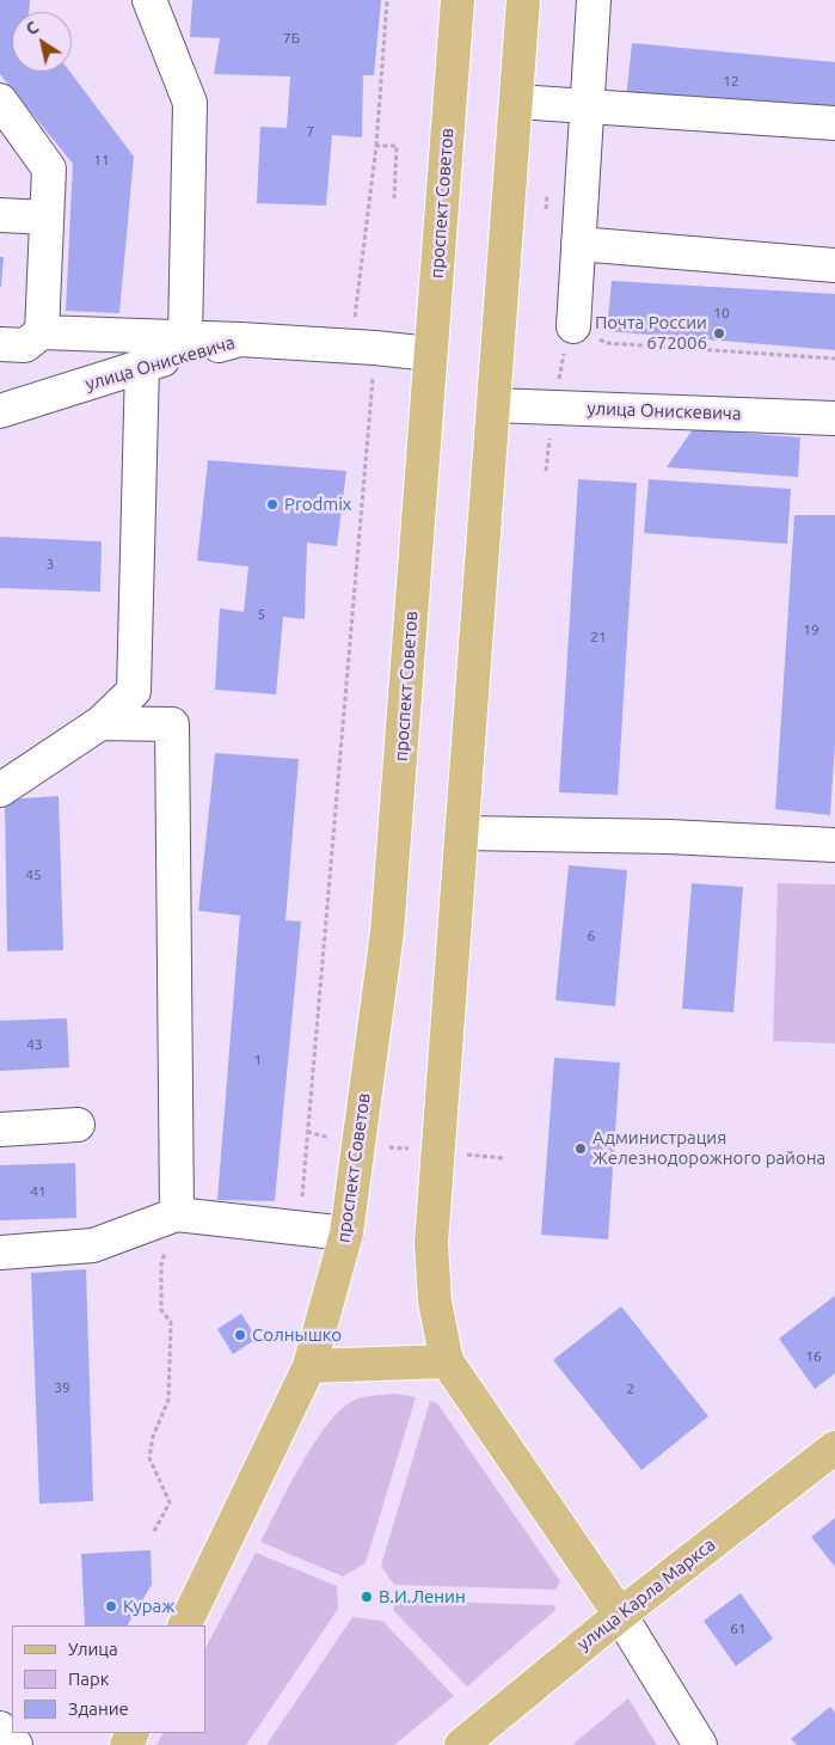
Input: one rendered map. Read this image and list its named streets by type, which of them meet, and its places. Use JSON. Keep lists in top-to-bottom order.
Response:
{
  "streets": {
    "main road": ["проспект Советов", "улица Карла Маркса"],
    "street": ["улица Онискевича"]
  },
  "crossings": [
    ["проспект Советов", "улица Онискевича"]
  ],
  "places": [
    "Почта России 672006",
    "Prodmix",
    "Администрация Железнодорожного района",
    "Солнышко",
    "В.И.Ленин",
    "Кураж"
  ],
  "house_numbers": [
    "7Б",
    "12",
    "7",
    "11",
    "10",
    "3",
    "5",
    "19",
    "21",
    "45",
    "6",
    "43",
    "1",
    "41",
    "16",
    "39",
    "2",
    "61"
  ],
  "legend": ["Улица", "Парк", "Здание"],
  "north": "top left"
}
